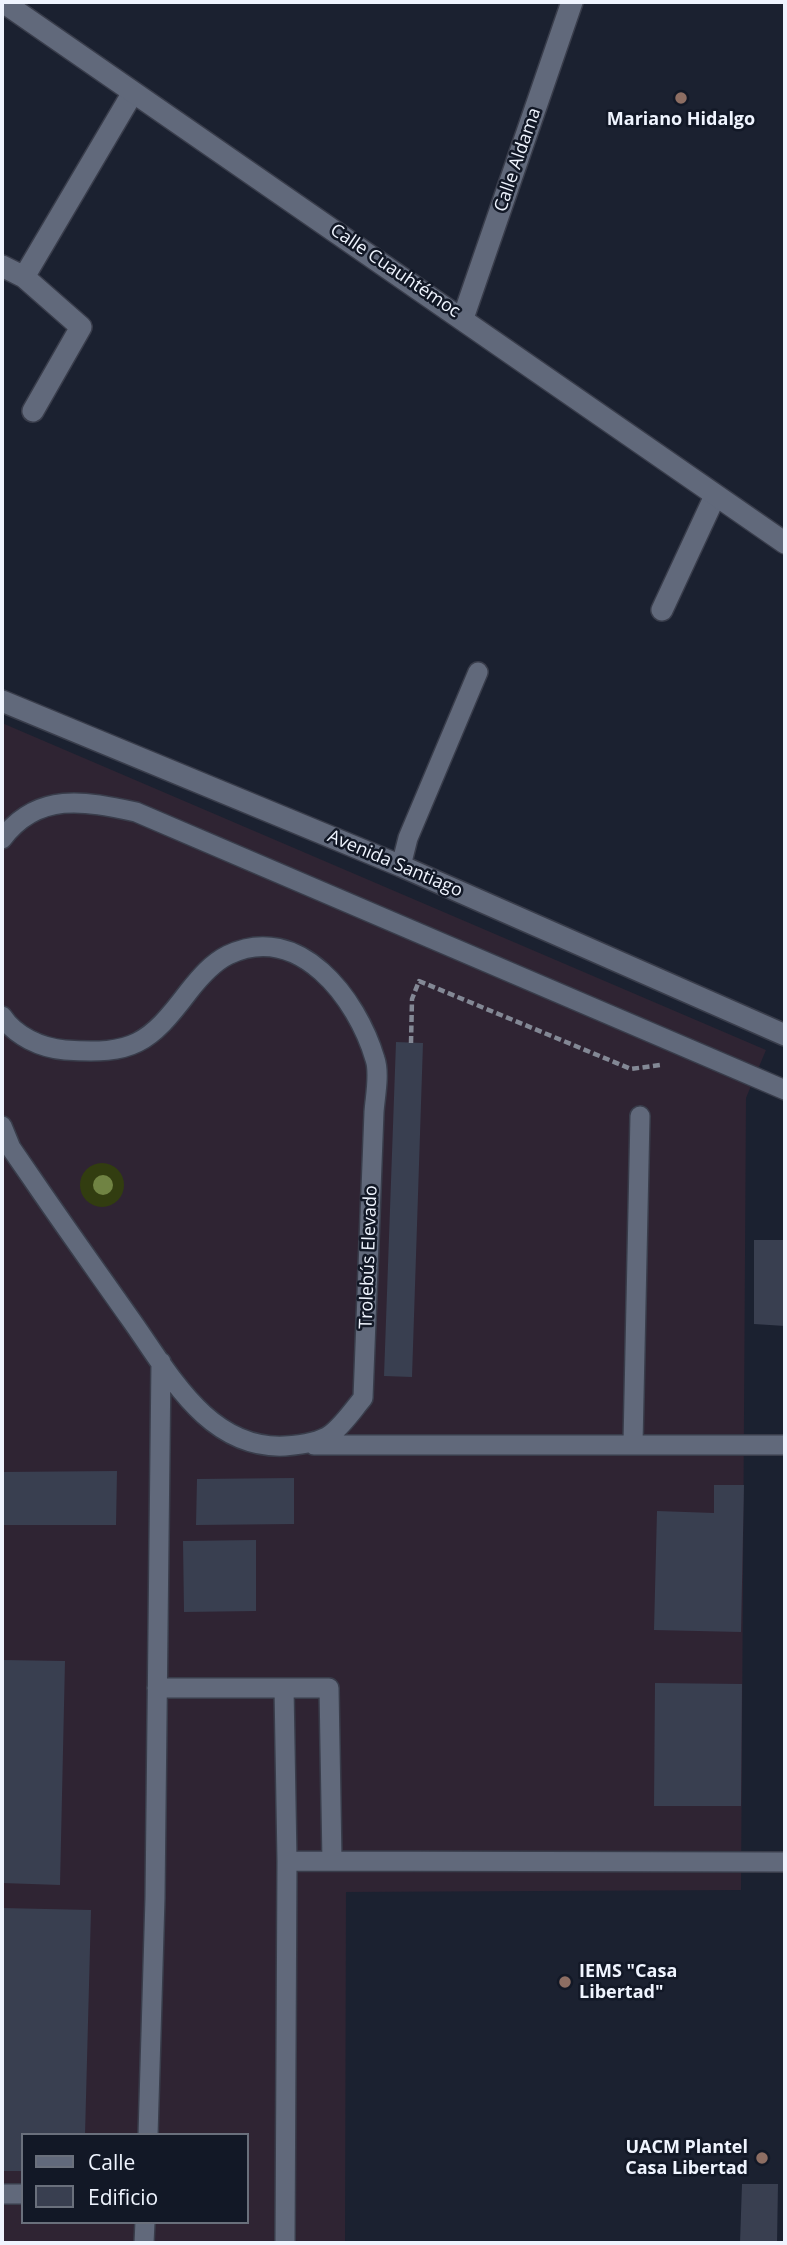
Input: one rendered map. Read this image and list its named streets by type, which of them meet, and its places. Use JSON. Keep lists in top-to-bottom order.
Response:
{
  "streets": {
    "street": ["Calle Aldama", "Calle Cuauhtémoc", "Avenida Santiago"],
    "lane": ["Trolebús Elevado"]
  },
  "crossings": [
    ["Calle Aldama", "Calle Cuauhtémoc"]
  ],
  "places": ["Mariano Hidalgo", "IEMS \"Casa Libertad\"", "UACM Plantel Casa Libertad"],
  "legend": ["Calle", "Edificio"]
}
